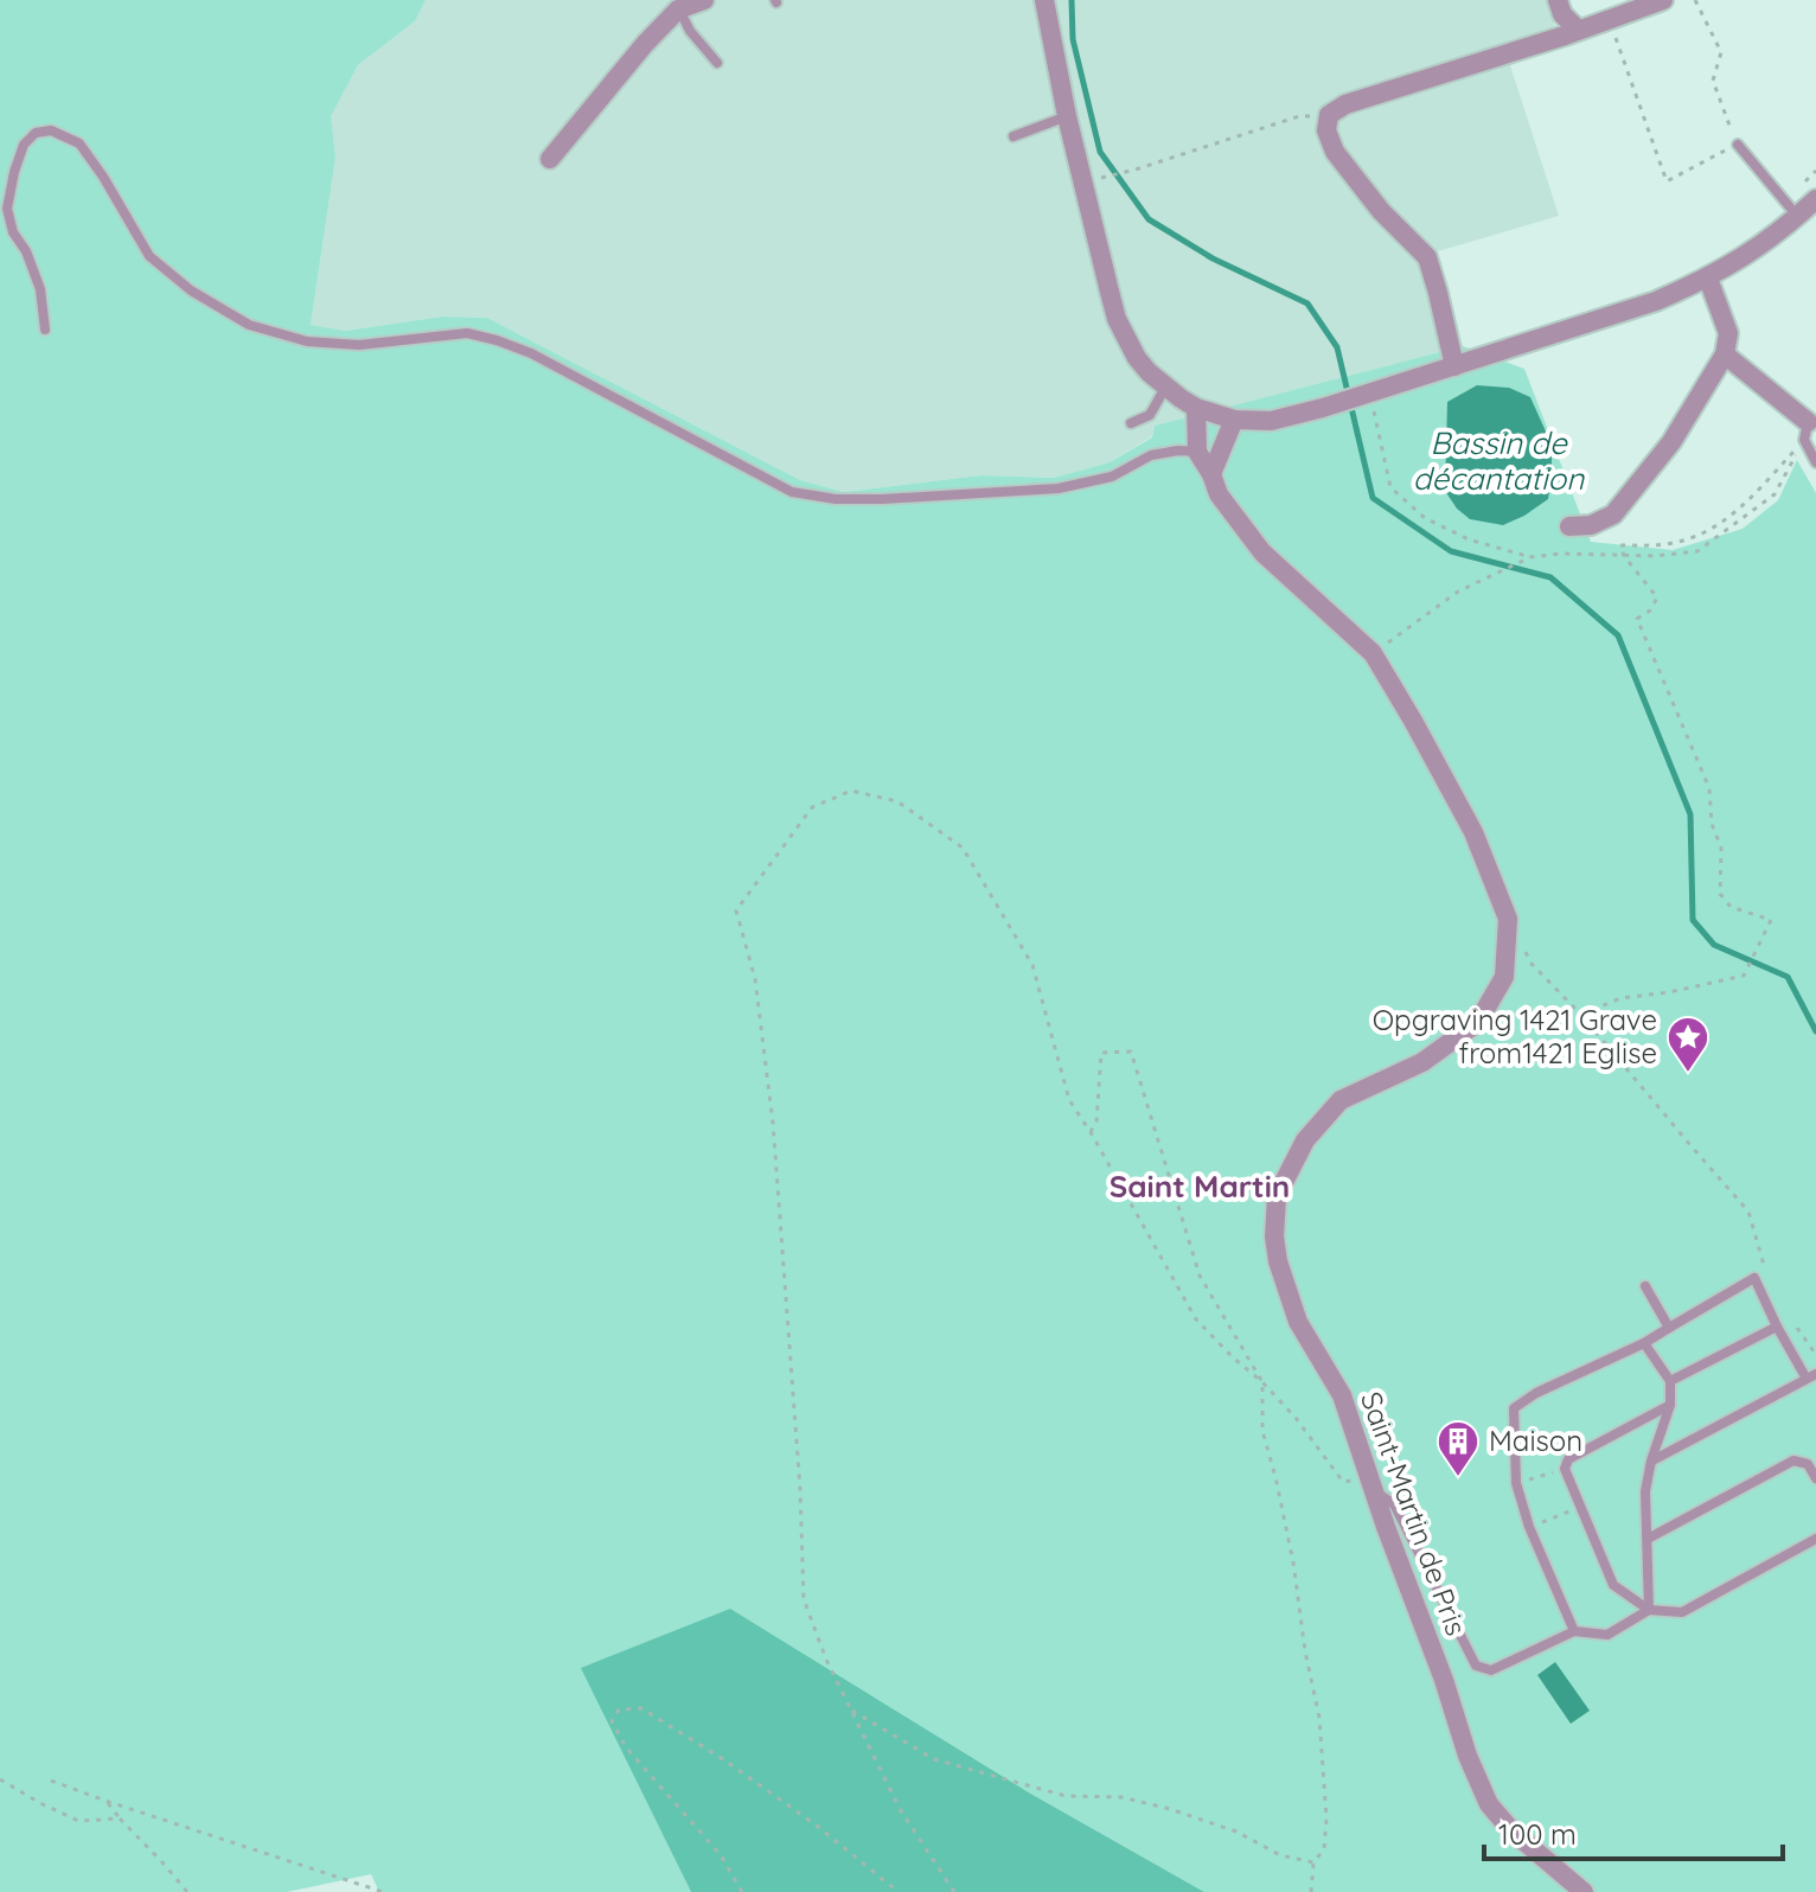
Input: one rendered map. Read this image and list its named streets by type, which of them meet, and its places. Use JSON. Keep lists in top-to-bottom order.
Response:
{
  "streets": {
    "street": ["Saint-Martin de Pris"]
  },
  "districts": ["Saint Martin"],
  "water": ["Bassin de décantation"],
  "places": {
    "place": ["Opgraving 1421 Grave from1421 Eglise"],
    "building": ["Maison"]
  },
  "scale_bar": "100 m"
}
